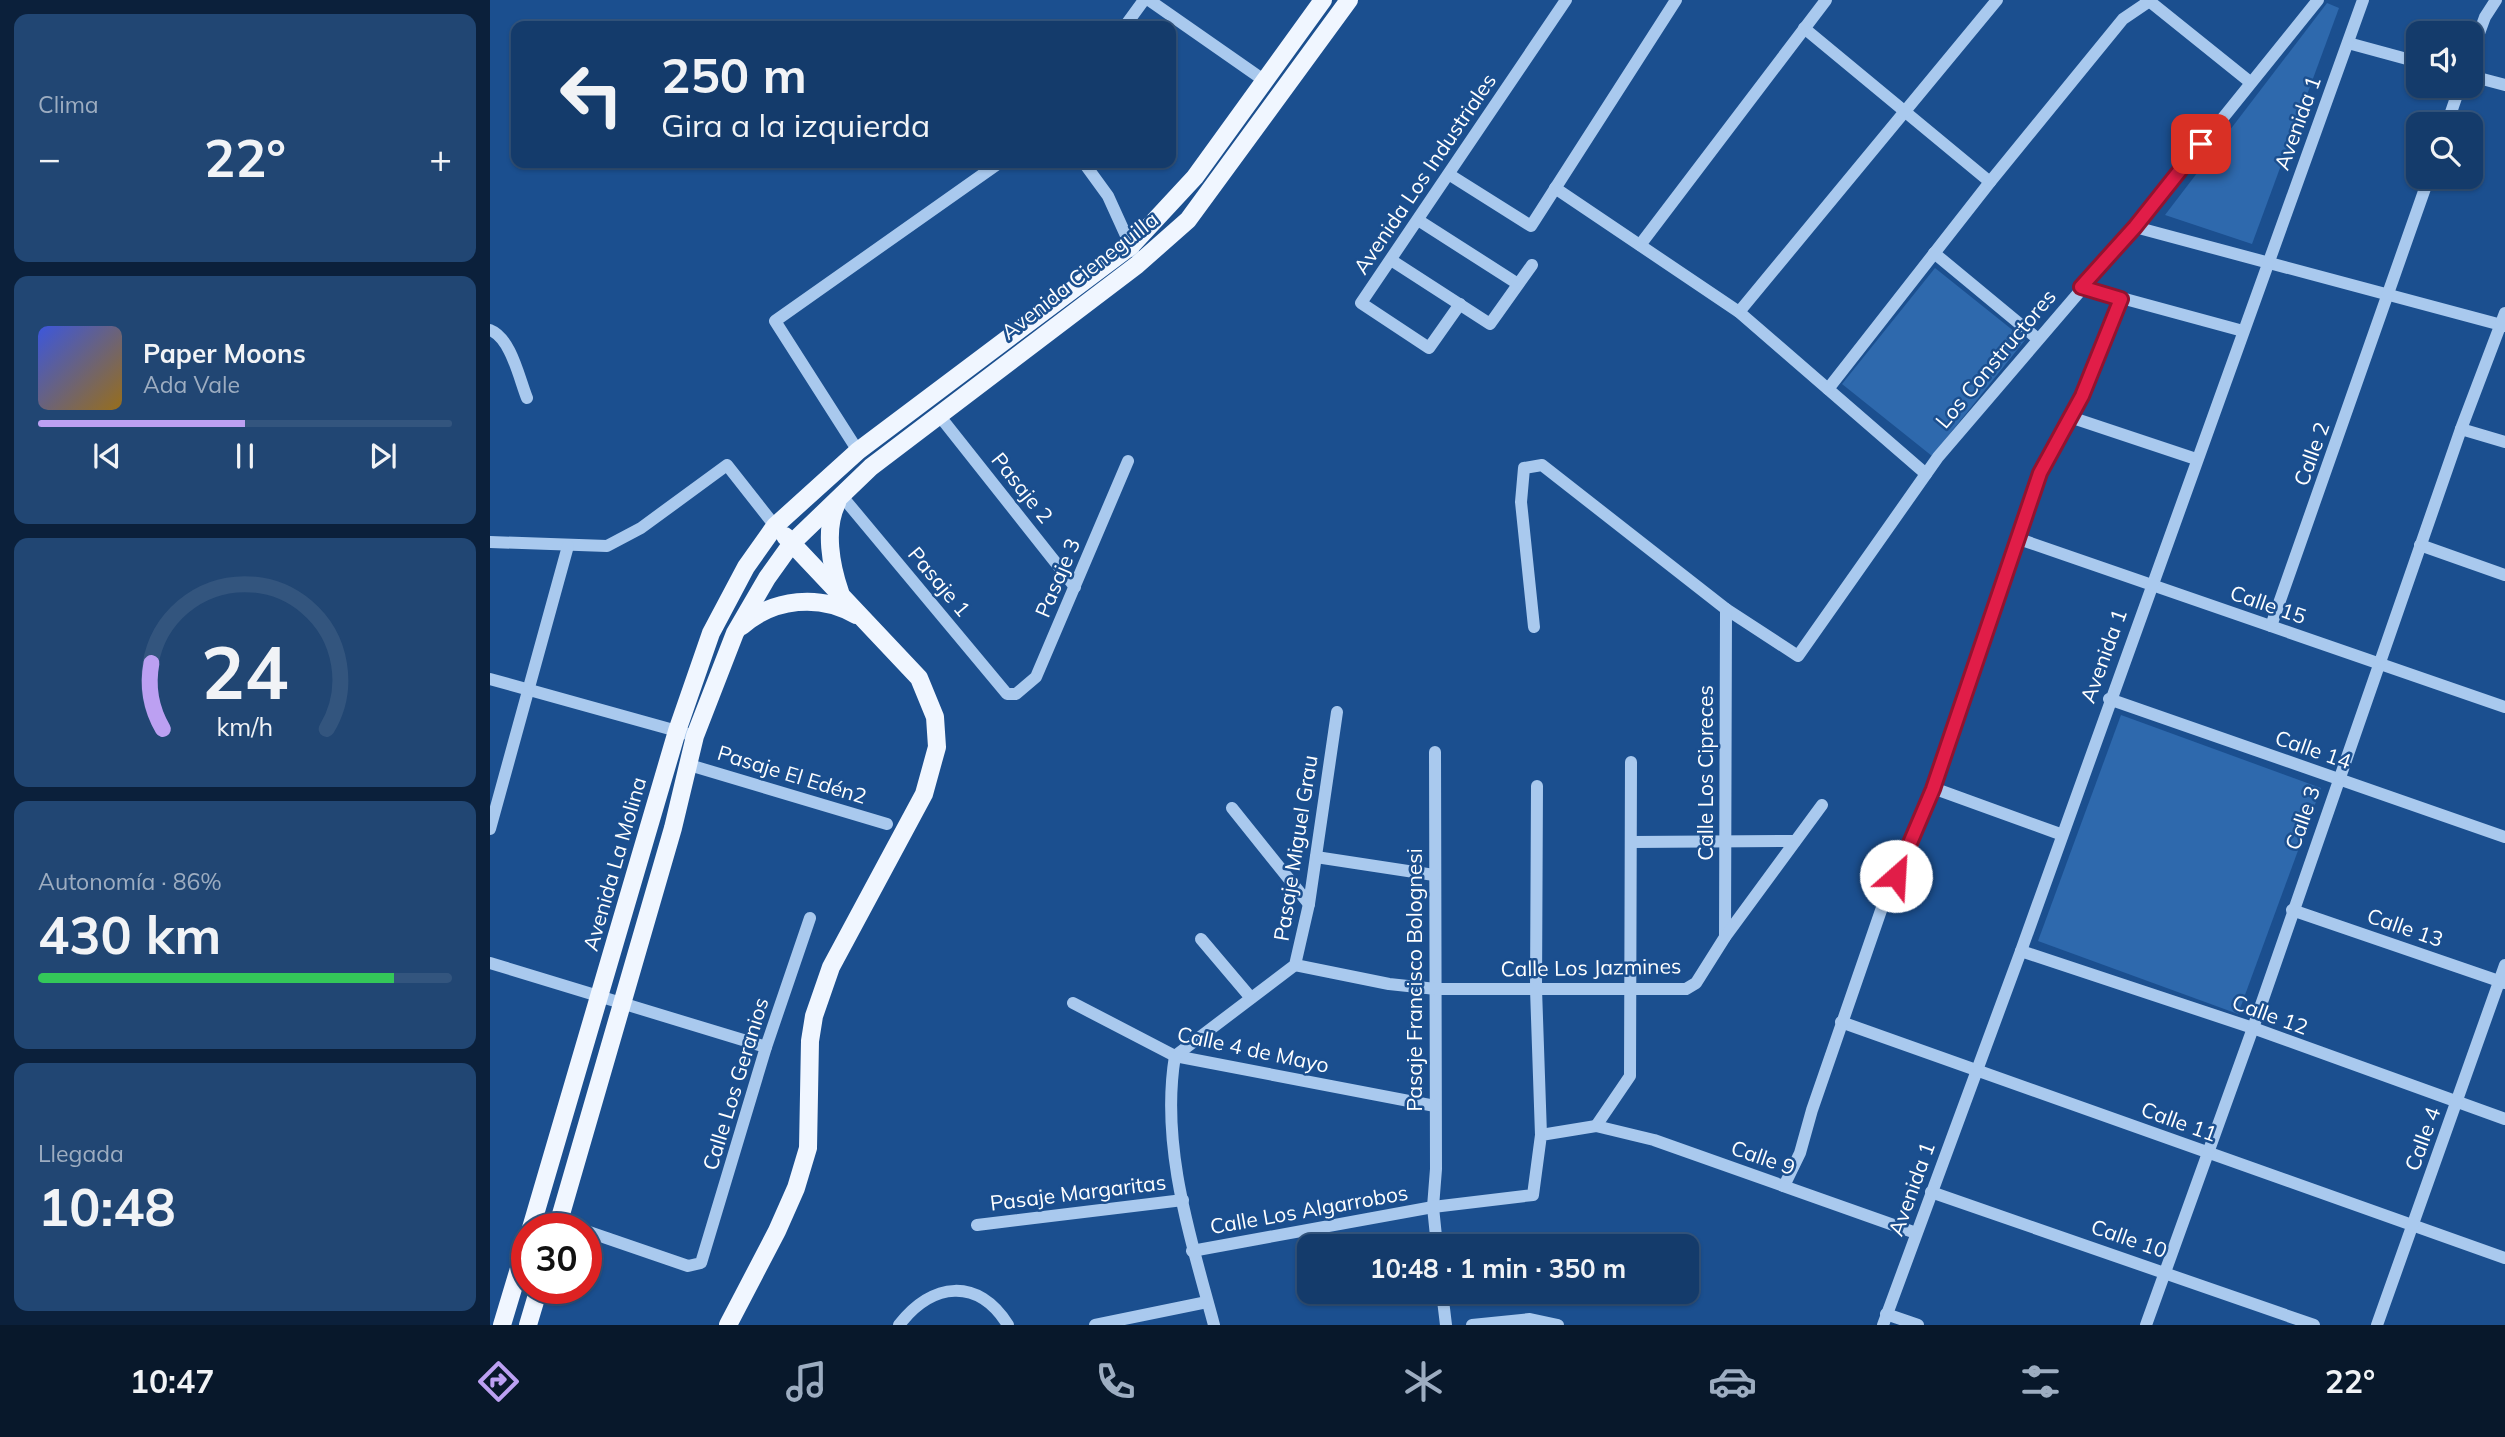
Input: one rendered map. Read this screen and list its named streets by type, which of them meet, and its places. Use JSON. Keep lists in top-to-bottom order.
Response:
{
  "streets": {
    "main road": ["Avenida Cieneguilla", "Avenida La Molina"],
    "street": [
      "Avenida 1",
      "Avenida Los Industriales",
      "Los Constructores",
      "Calle 2",
      "Pasaje 2",
      "Pasaje 3",
      "Pasaje 1",
      "Calle 15",
      "Calle 14",
      "Calle Los Cipreces",
      "Pasaje El Edén2",
      "Calle 3",
      "Pasaje Miguel Grau",
      "Calle 13",
      "Calle Los Jazmines",
      "Pasaje Francisco Bolognesi",
      "Calle 12",
      "Calle 4 de Mayo",
      "Calle Los Geranios",
      "Calle 11",
      "Calle 4",
      "Calle 9",
      "Pasaje Margaritas",
      "Calle Los Algarrobos",
      "Calle 10"
    ]
  },
  "crossings": [
    ["Avenida 1", "Calle 15"],
    ["Avenida 1", "Calle 14"],
    ["Avenida 1", "Calle 12"],
    ["Avenida 1", "Calle 11"],
    ["Avenida 1", "Calle 9"],
    ["Avenida 1", "Calle 10"],
    ["Avenida Cieneguilla", "Pasaje 2"],
    ["Avenida Cieneguilla", "Pasaje 1"],
    ["Avenida Cieneguilla", "Avenida La Molina"],
    ["Los Constructores", "Calle Los Cipreces"],
    ["Calle 2", "Calle 15"],
    ["Pasaje 2", "Pasaje 3"],
    ["Pasaje 3", "Pasaje 1"],
    ["Calle 15", "Calle 3"],
    ["Calle 14", "Calle 3"],
    ["Calle Los Cipreces", "Calle Los Jazmines"],
    ["Pasaje El Edén2", "Avenida La Molina"],
    ["Calle 3", "Calle 13"],
    ["Calle 3", "Calle 12"],
    ["Calle 3", "Calle 11"],
    ["Calle 3", "Calle 10"],
    ["Pasaje Miguel Grau", "Calle Los Jazmines"],
    ["Pasaje Miguel Grau", "Calle 4 de Mayo"],
    ["Calle 13", "Calle 4"],
    ["Calle Los Jazmines", "Pasaje Francisco Bolognesi"],
    ["Pasaje Francisco Bolognesi", "Calle 4 de Mayo"],
    ["Pasaje Francisco Bolognesi", "Calle Los Algarrobos"],
    ["Calle 12", "Calle 4"],
    ["Calle 11", "Calle 4"]
  ],
  "page": {
    "tile": [
      "Clima",
      ["Autonomía · 86%", "430 km"],
      ["Llegada", "10:48"]
    ],
    "turn": ["250 m", "Gira a la izquierda"],
    "heat": ["−", "22°", "+"],
    "song": ["Paper Moons", "Ada Vale"],
    "limit": "30",
    "trip": "10:48 · 1 min · 350 m",
    "tabs": ["10:47", "22°"],
    "gauge": ["24", "km/h"]
  }
}
